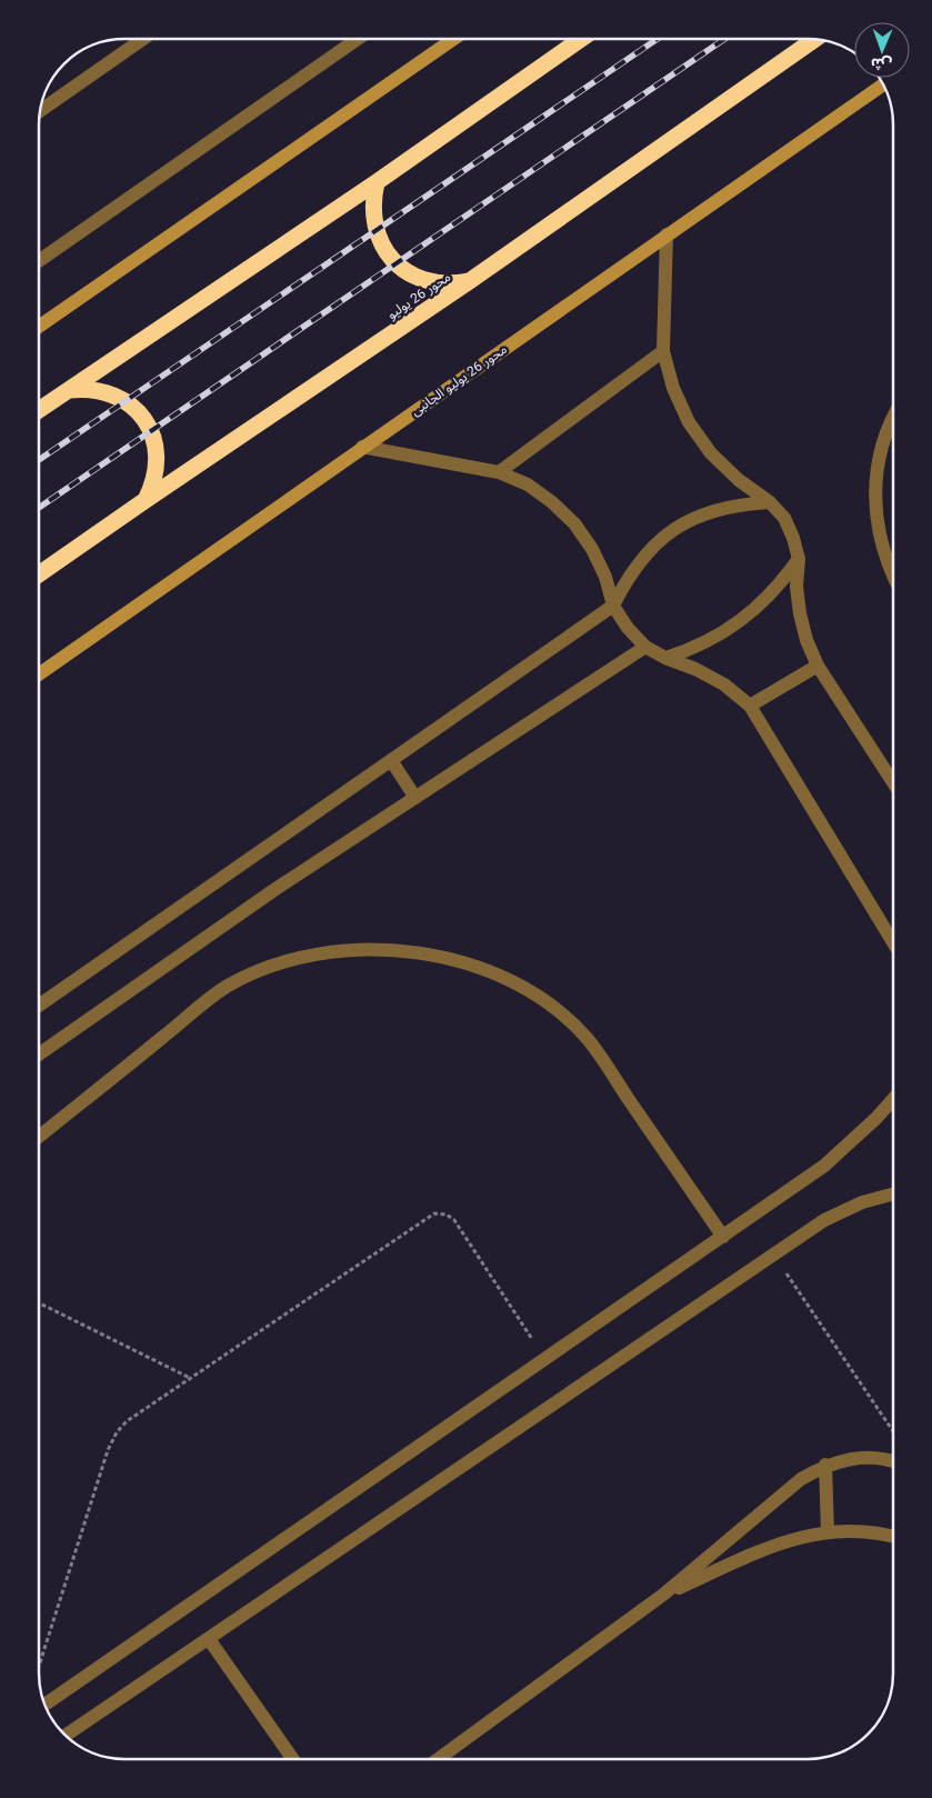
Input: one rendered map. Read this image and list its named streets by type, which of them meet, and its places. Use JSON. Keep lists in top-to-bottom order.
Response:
{
  "streets": {
    "highway": ["محور 26 يوليو"],
    "main road": ["محور 26 يوليو الجانبى"]
  },
  "north": "bottom"
}
